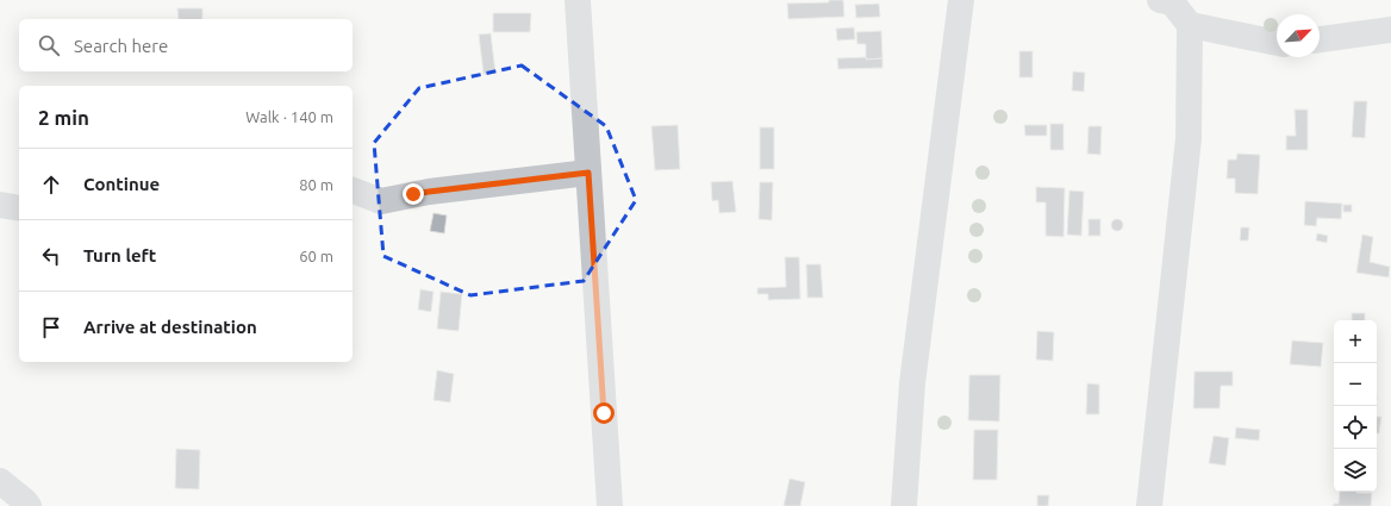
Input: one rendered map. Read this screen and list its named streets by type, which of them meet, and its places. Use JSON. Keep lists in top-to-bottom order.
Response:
{
  "north": "top right",
  "page": {
    "search": "Search here",
    "heading": ["2 min", "Walk · 140 m"],
    "list": [
      ["Continue", "80 m"],
      ["Turn left", "60 m"],
      "Arrive at destination"
    ],
    "map_buttons": ["+", "−"]
  }
}
